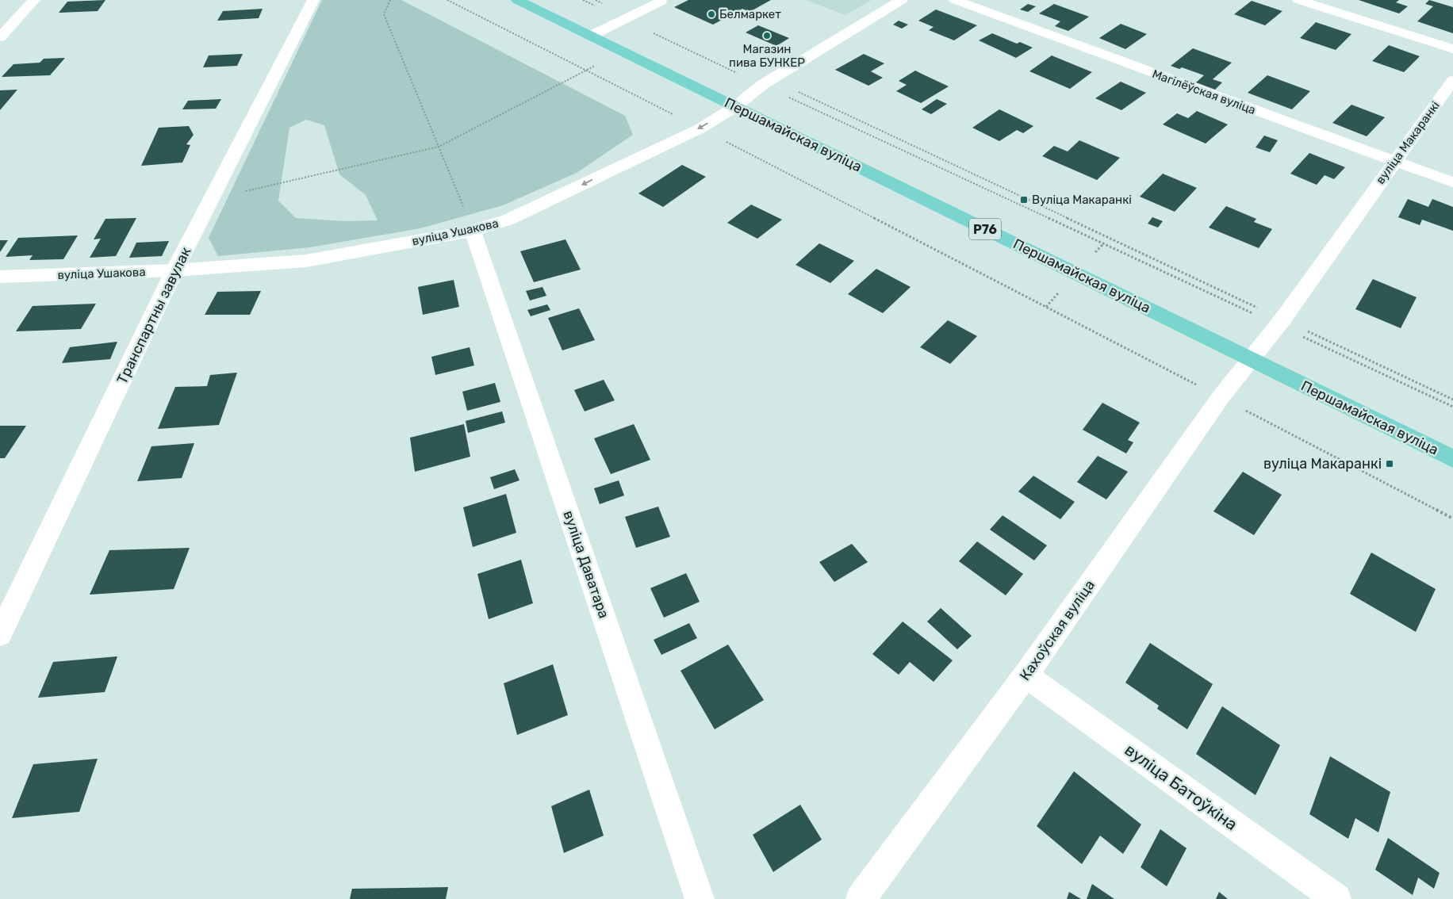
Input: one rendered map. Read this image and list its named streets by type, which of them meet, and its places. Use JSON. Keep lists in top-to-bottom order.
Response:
{
  "streets": {
    "main road": ["Першамайская вуліца", "Р76"],
    "street": [
      "Магілёўская вуліца",
      "вуліца Макаранкі",
      "вуліца Ушакова",
      "Транспартны завулак",
      "вуліца Даватара",
      "Кахоўская вуліца",
      "вуліца Батоўкіна"
    ]
  },
  "crossings": [
    ["Магілёўская вуліца", "вуліца Макаранкі"],
    ["Першамайская вуліца", "вуліца Макаранкі"],
    ["Першамайская вуліца", "вуліца Ушакова"],
    ["Першамайская вуліца", "Кахоўская вуліца"],
    ["вуліца Макаранкі", "Кахоўская вуліца"],
    ["вуліца Ушакова", "Транспартны завулак"],
    ["вуліца Ушакова", "вуліца Даватара"],
    ["Кахоўская вуліца", "вуліца Батоўкіна"]
  ],
  "places": {
    "other": ["Белмаркет", "Магазин пива БУНКЕР"],
    "transit": ["Вуліца Макаранкі", "вуліца Макаранкі"]
  }
}
